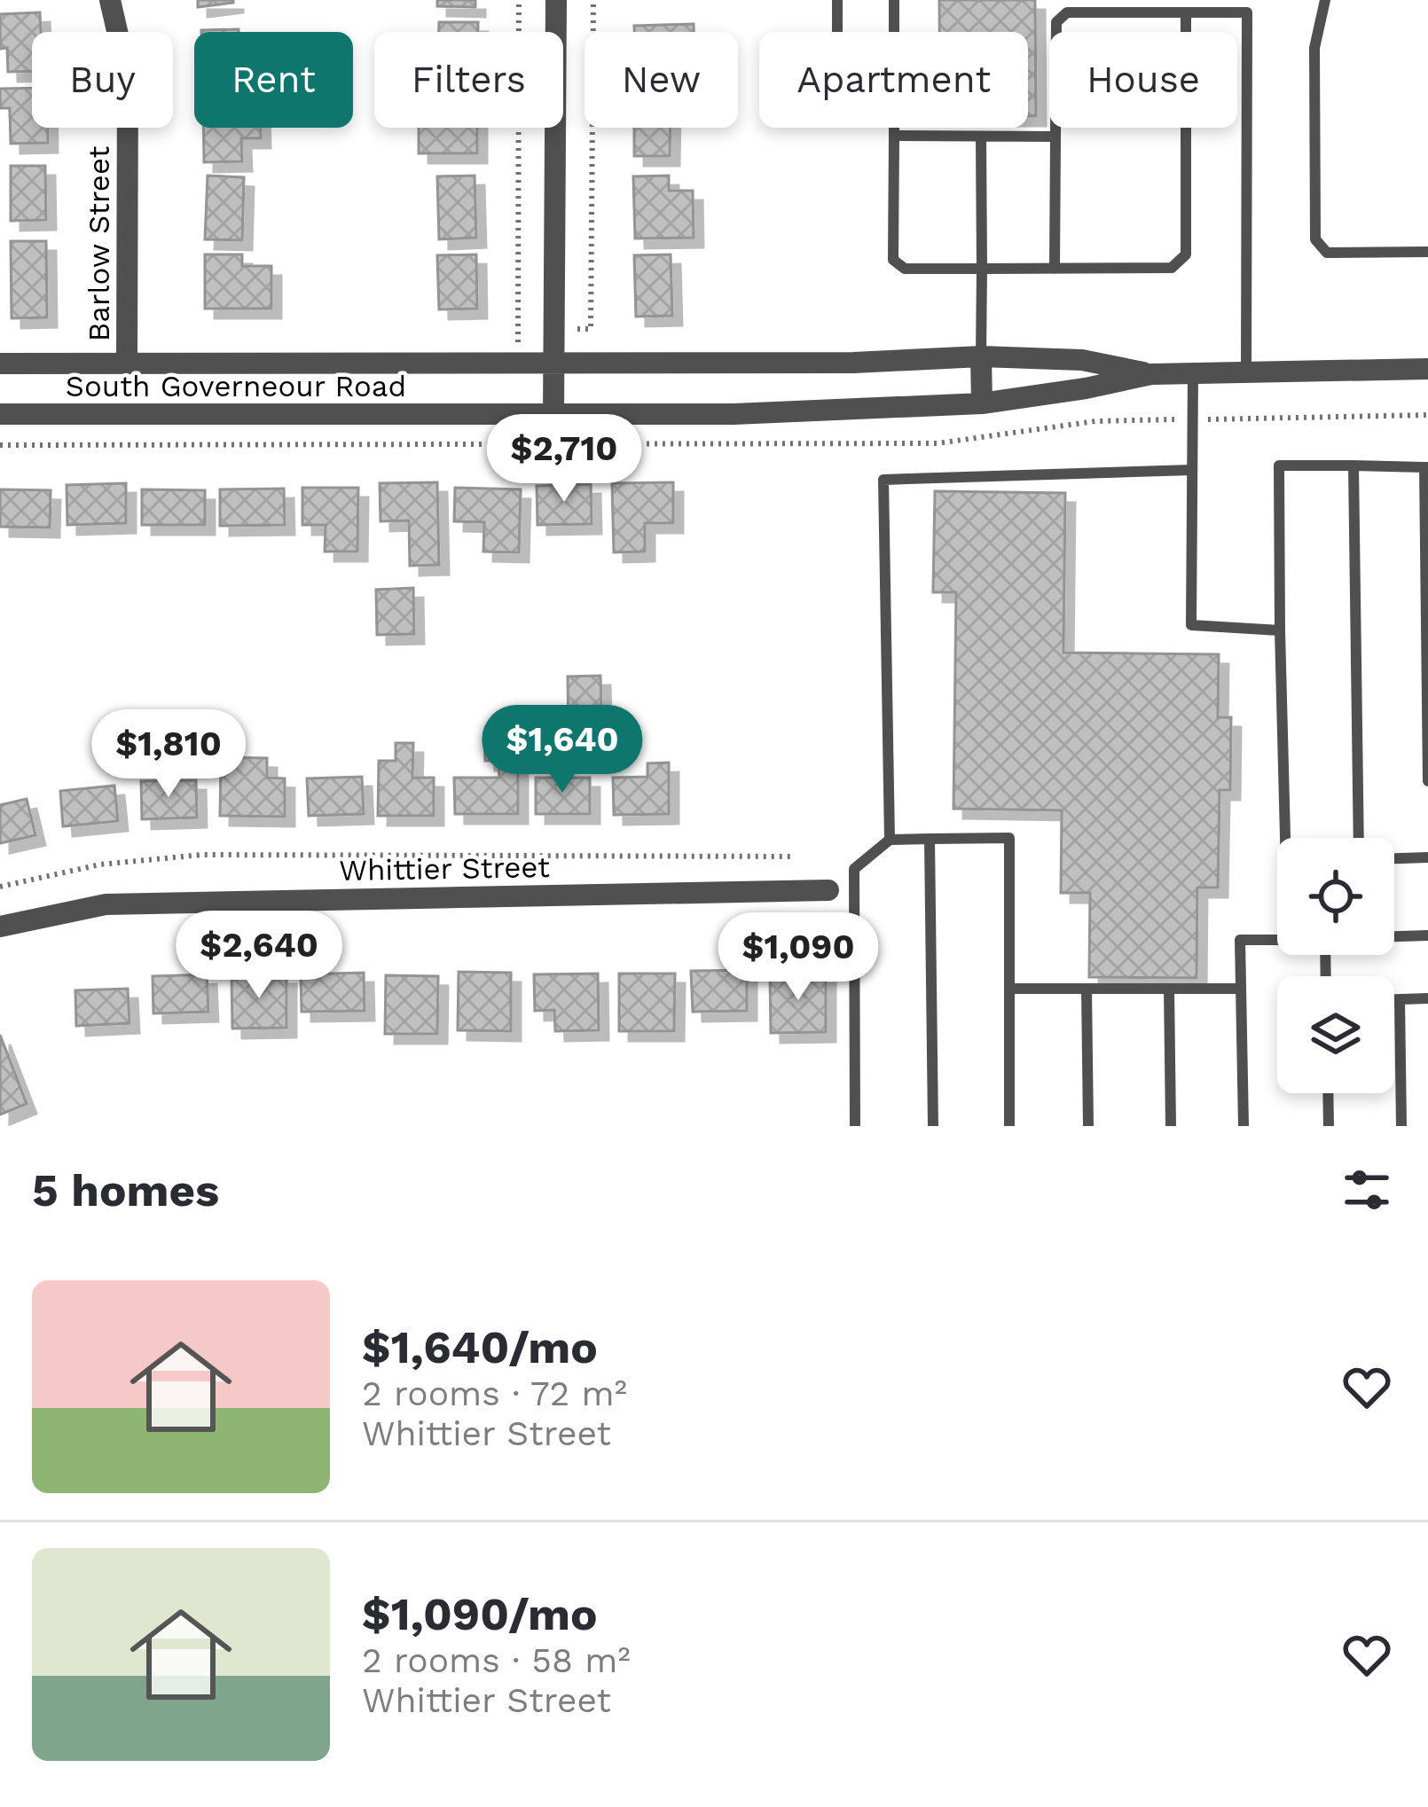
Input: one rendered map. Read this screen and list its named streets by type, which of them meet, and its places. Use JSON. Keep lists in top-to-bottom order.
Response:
{
  "streets": {
    "street": ["Barlow Street", "South Governeour Road", "Whittier Street"]
  },
  "crossings": [
    ["Barlow Street", "South Governeour Road"]
  ],
  "page": {
    "chip": [
      "Buy",
      "Rent",
      "Filters",
      "New",
      "Apartment",
      "House"
    ],
    "price": [
      "$2,710",
      "$1,640",
      "$1,810",
      "$2,640",
      "$1,090"
    ],
    "heading": "5 homes",
    "list": [
      {
        "name": "$1,640/mo",
        "note": "2 rooms · 72 m² · Whittier Street"
      },
      {
        "name": "$1,090/mo",
        "note": "2 rooms · 58 m² · Whittier Street"
      }
    ]
  }
}
